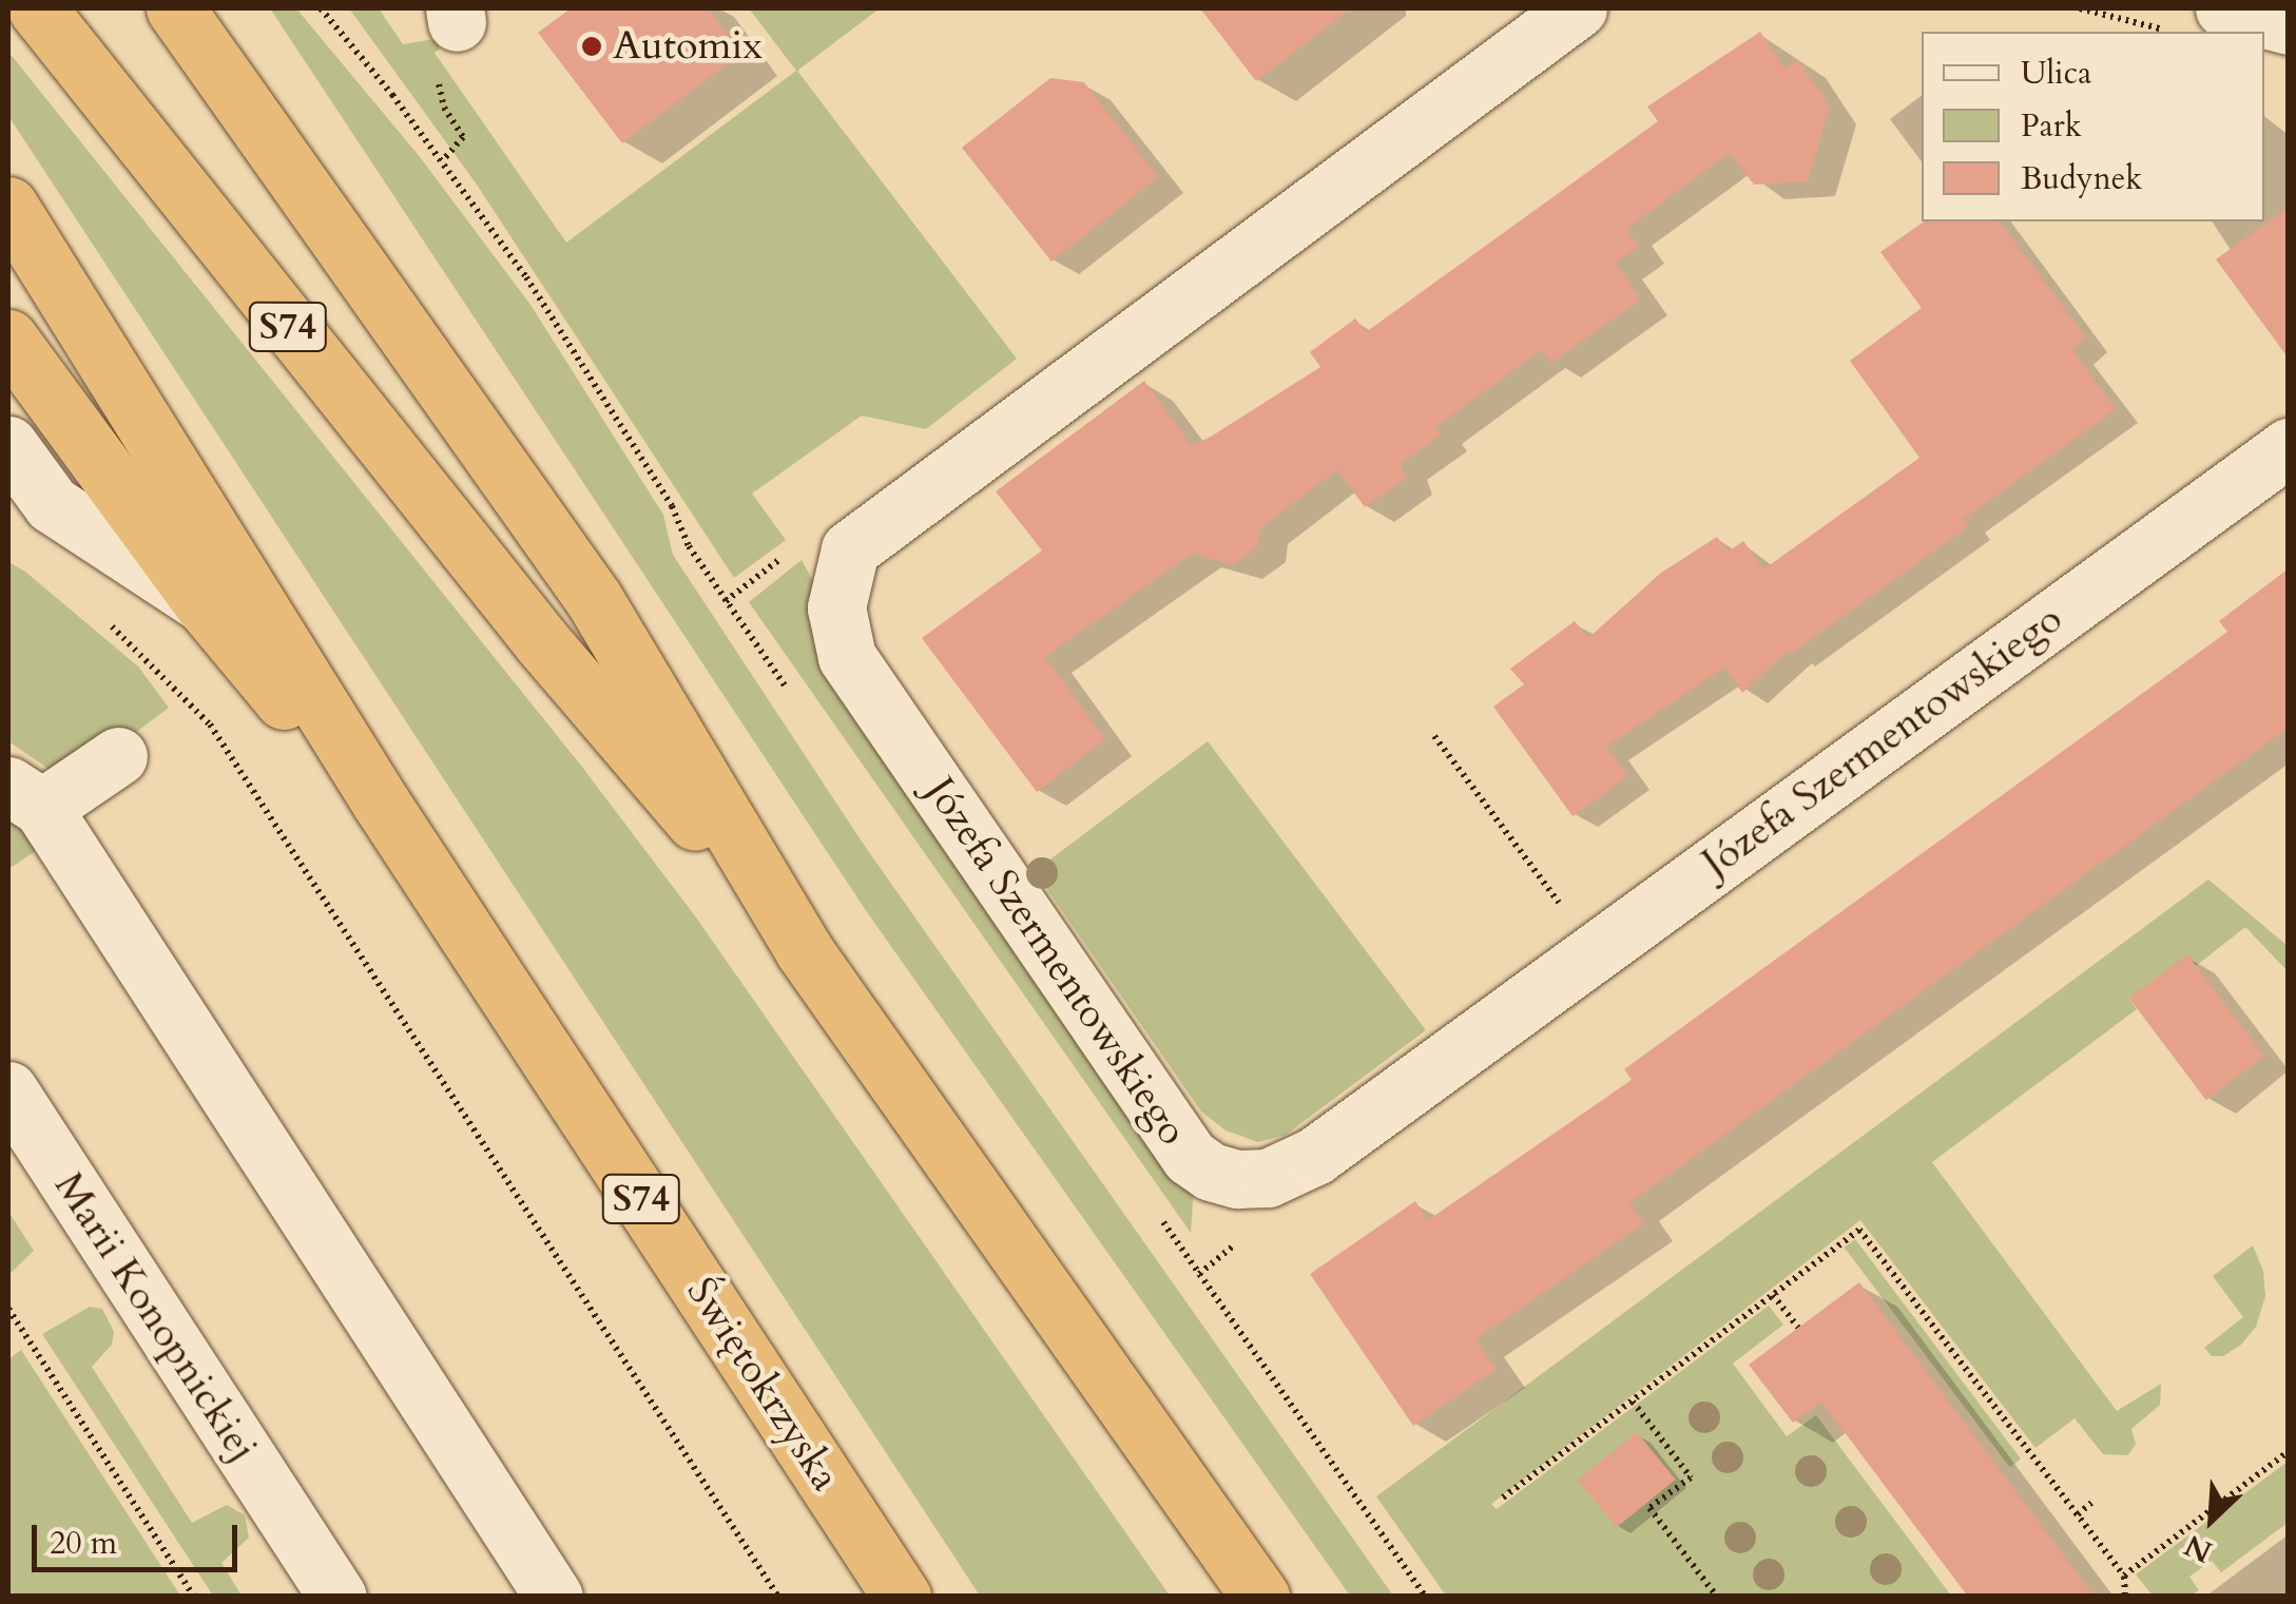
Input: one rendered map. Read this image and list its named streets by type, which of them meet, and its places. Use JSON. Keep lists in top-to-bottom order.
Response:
{
  "streets": {
    "highway": ["S74", "Świętokrzyska"],
    "street": ["Józefa Szermentowskiego", "Marii Konopnickiej"]
  },
  "crossings": [
    ["S74", "Świętokrzyska"]
  ],
  "places": ["Automix"],
  "legend": ["Ulica", "Park", "Budynek"],
  "scale_bar": "20 m",
  "north": "bottom left"
}
